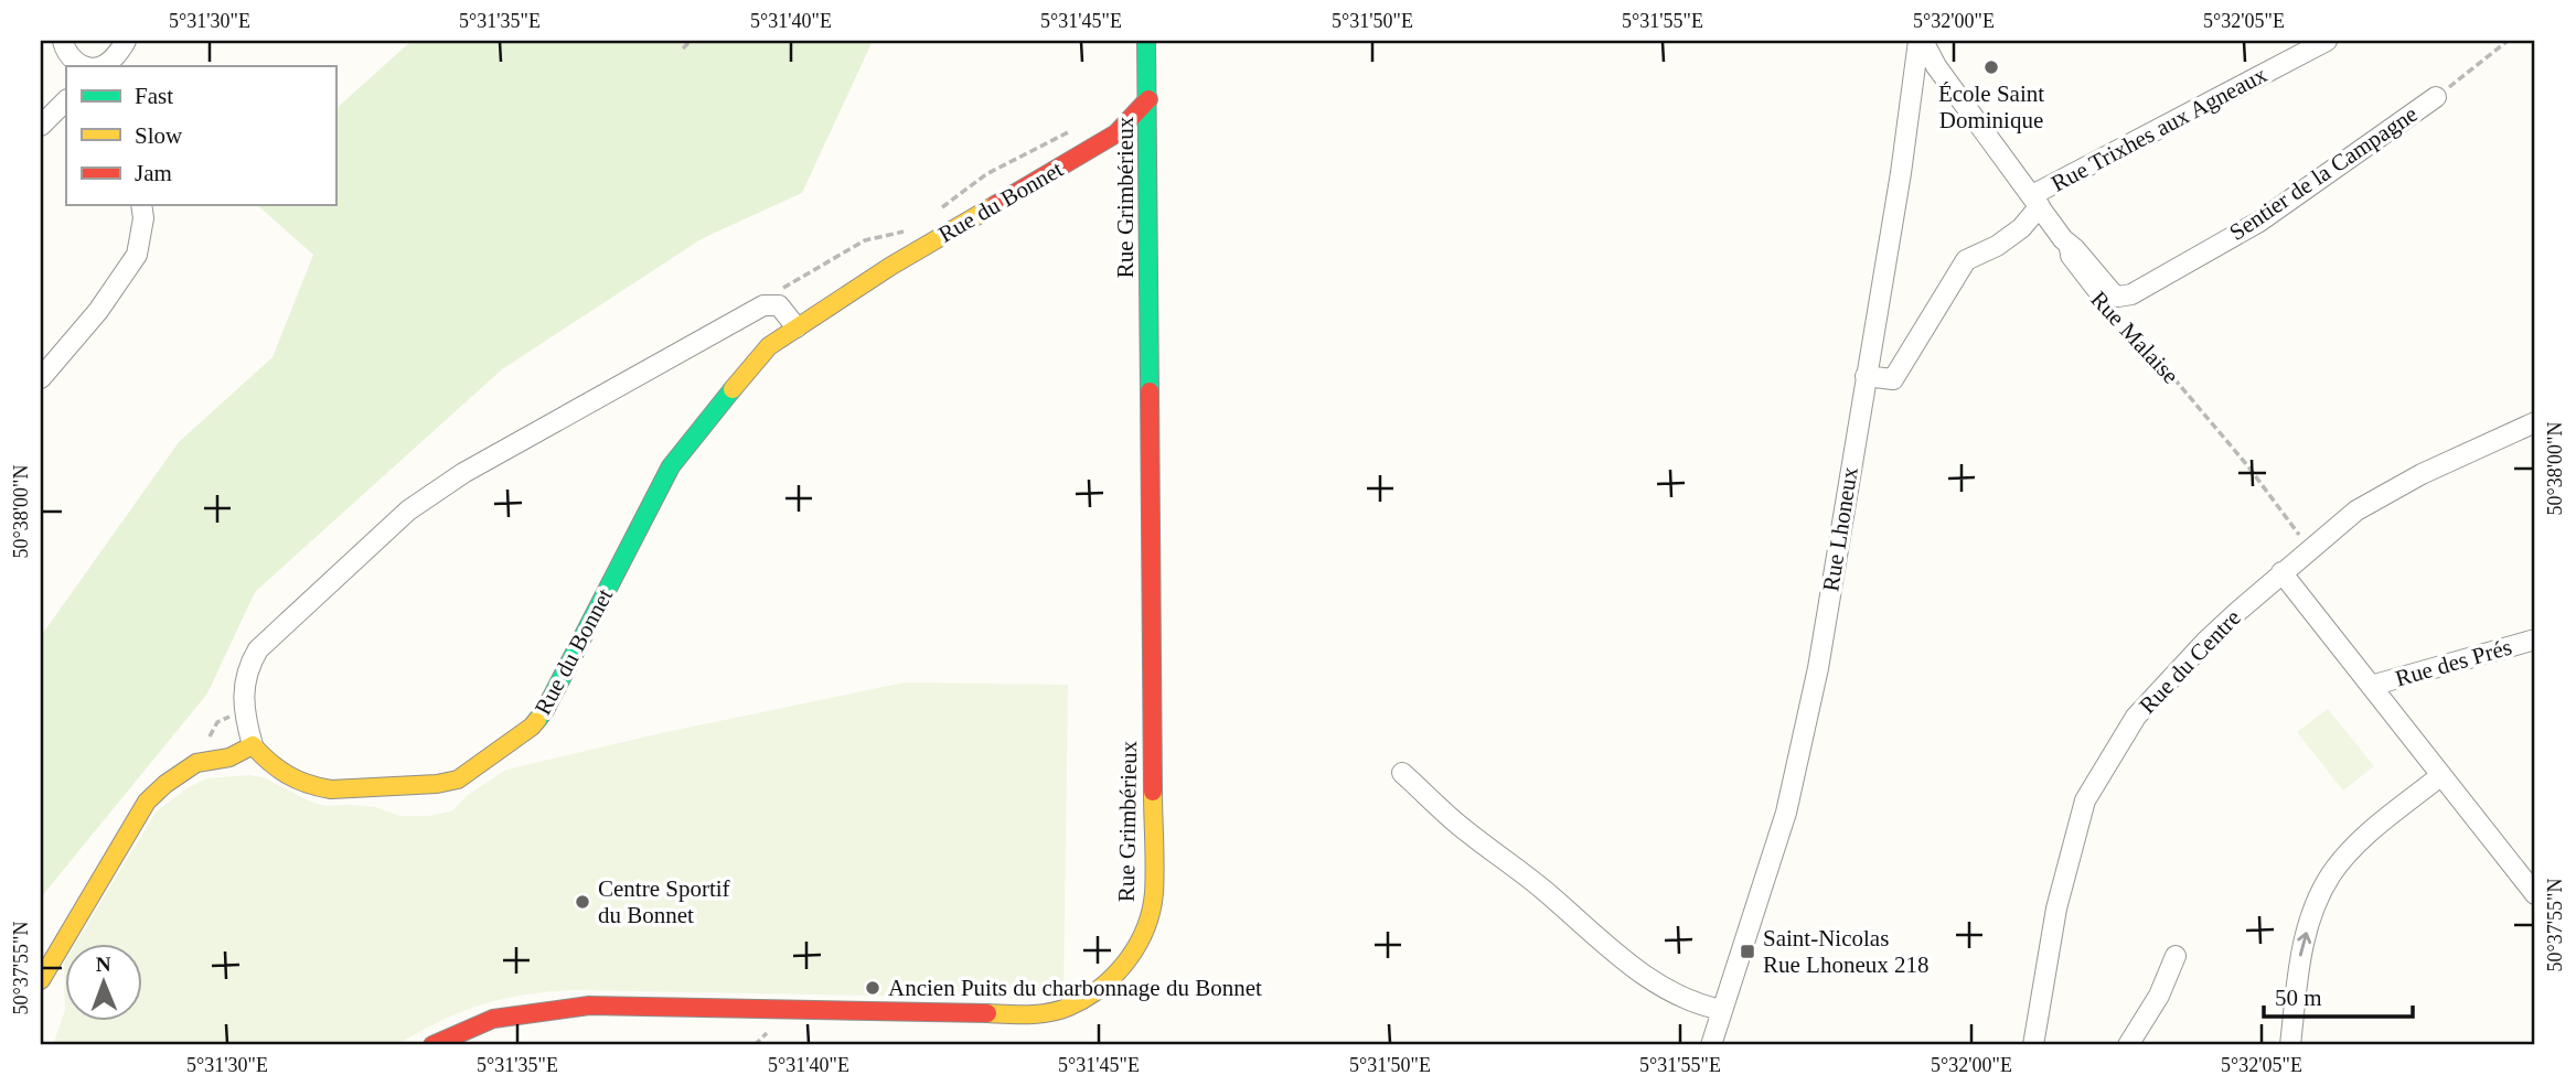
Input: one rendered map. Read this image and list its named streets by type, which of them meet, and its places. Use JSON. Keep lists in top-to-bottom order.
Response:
{
  "streets": {
    "street": [
      "Rue Trixhes aux Agneaux",
      "Sentier de la Campagne",
      "Rue Grimbérieux",
      "Rue du Bonnet",
      "Rue Malaise",
      "Rue Lhoneux",
      "Rue du Centre",
      "Rue des Prés"
    ]
  },
  "crossings": [
    ["Rue Trixhes aux Agneaux", "Rue Malaise"],
    ["Rue Trixhes aux Agneaux", "Rue Lhoneux"],
    ["Sentier de la Campagne", "Rue Malaise"],
    ["Rue Grimbérieux", "Rue du Bonnet"],
    ["Rue Malaise", "Rue Lhoneux"],
    ["Rue Malaise", "Rue du Centre"]
  ],
  "places": {
    "other": ["École Saint Dominique", "Centre Sportif du Bonnet", "Ancien Puits du charbonnage du Bonnet"],
    "transit": ["Saint-Nicolas Rue Lhoneux 218"]
  },
  "legend": ["Fast", "Slow", "Jam"],
  "scale_bar": "50 m",
  "north": "top",
  "coordinates": [
    "5°31'30\"E",
    "5°31'35\"E",
    "5°31'40\"E",
    "5°31'45\"E",
    "5°31'50\"E",
    "5°31'55\"E",
    "5°32'00\"E",
    "5°32'05\"E",
    "50°38'00\"N",
    "50°37'55\"N"
  ]
}
